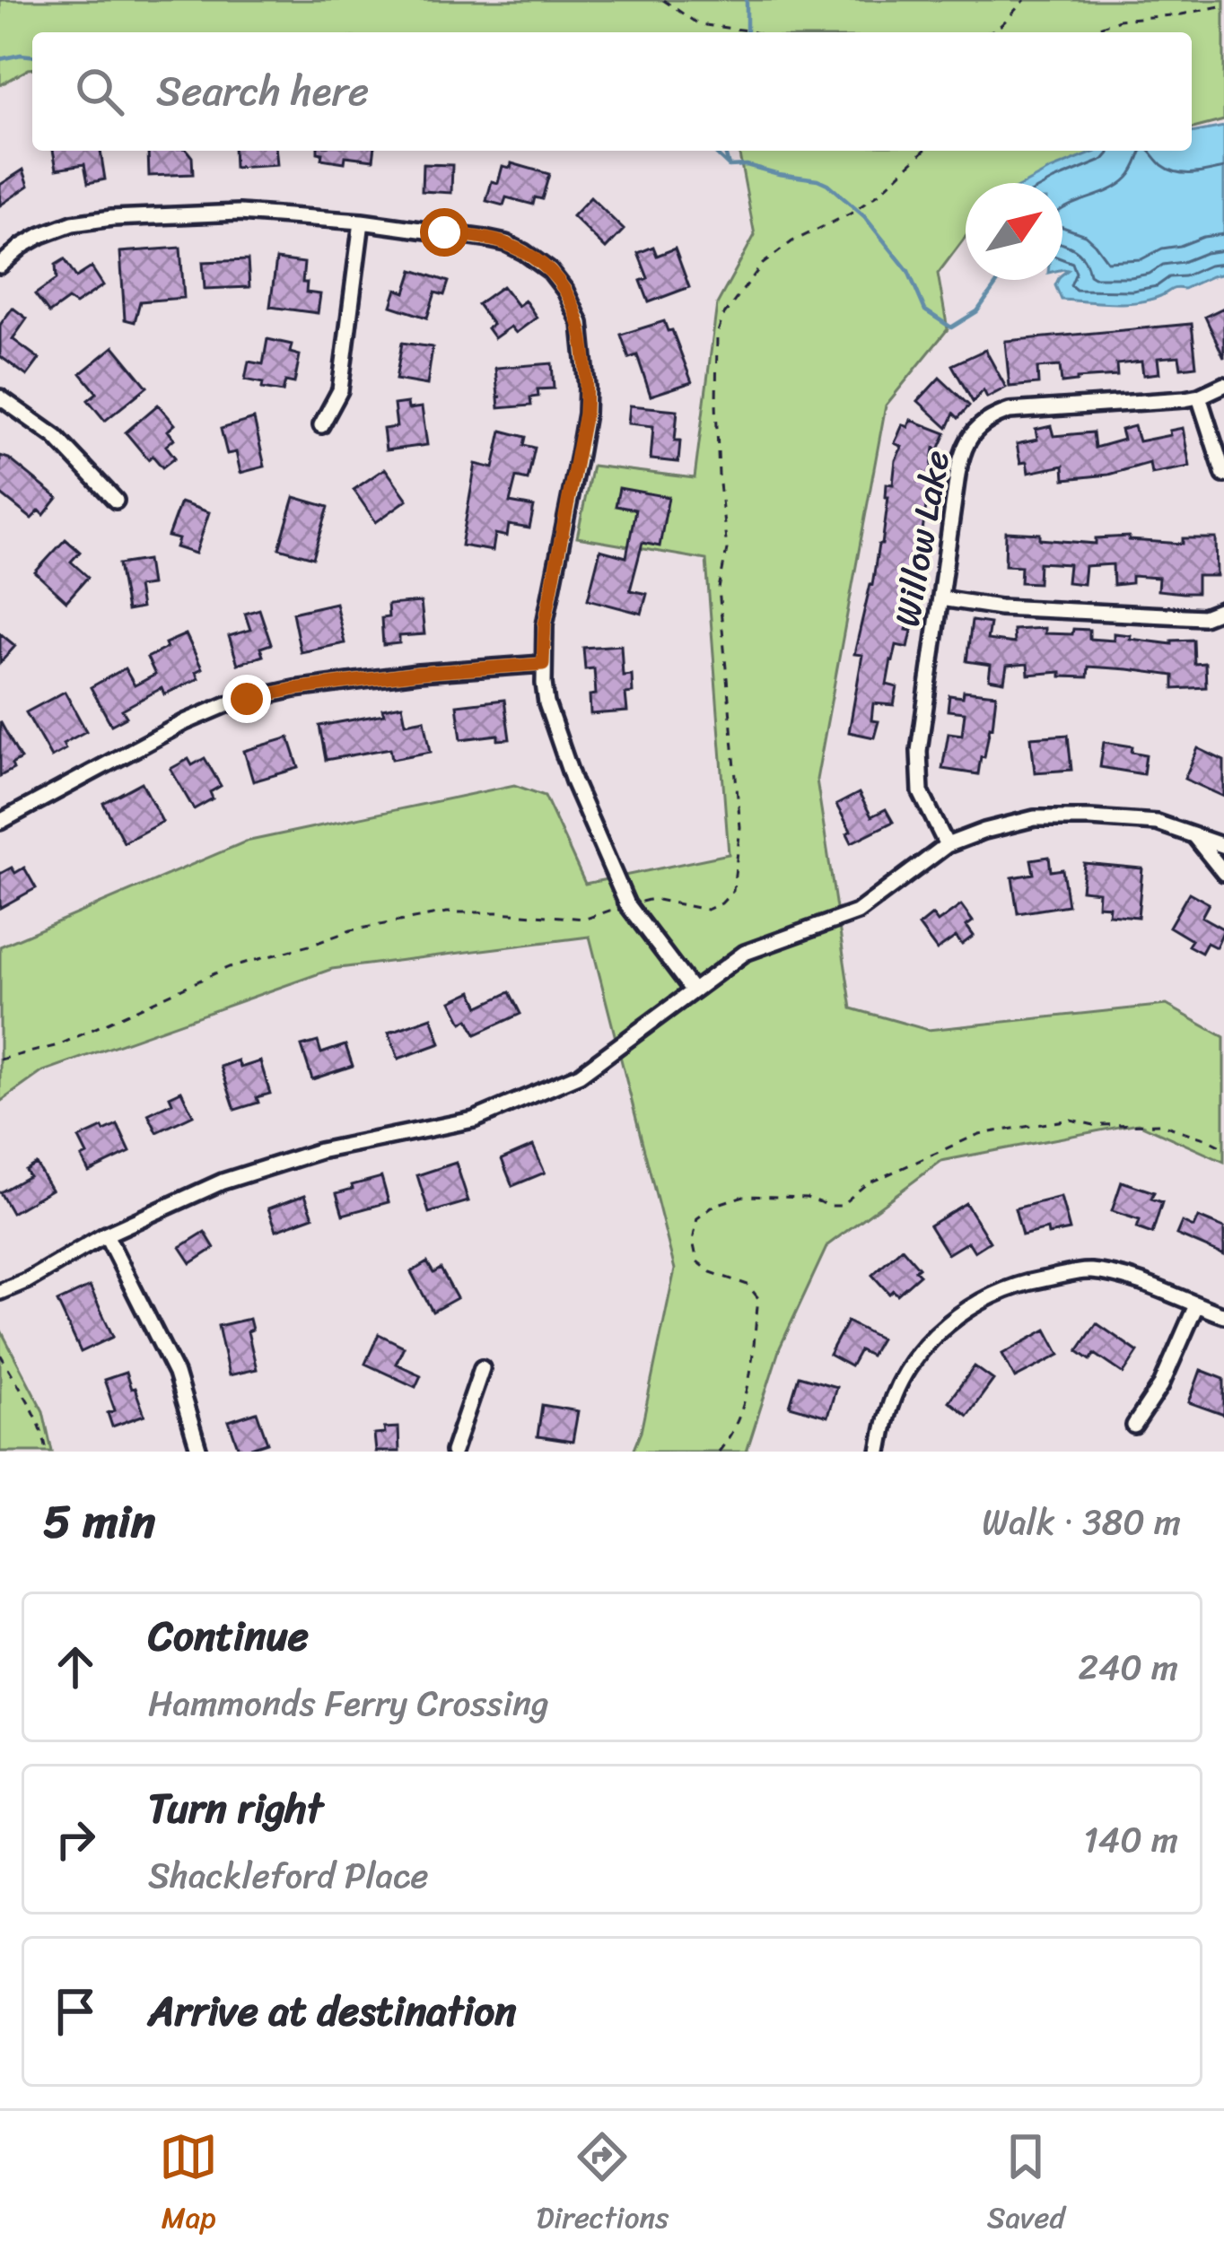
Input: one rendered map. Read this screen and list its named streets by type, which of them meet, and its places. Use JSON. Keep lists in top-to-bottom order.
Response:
{
  "streets": {
    "street": ["Willow Lake"]
  },
  "north": "top right",
  "page": {
    "search": "Search here",
    "heading": ["5 min", "Walk · 380 m"],
    "list": [
      ["Continue", "Hammonds Ferry Crossing", "240 m"],
      ["Turn right", "Shackleford Place", "140 m"],
      "Arrive at destination"
    ],
    "nav": ["Map", "Directions", "Saved"]
  }
}
